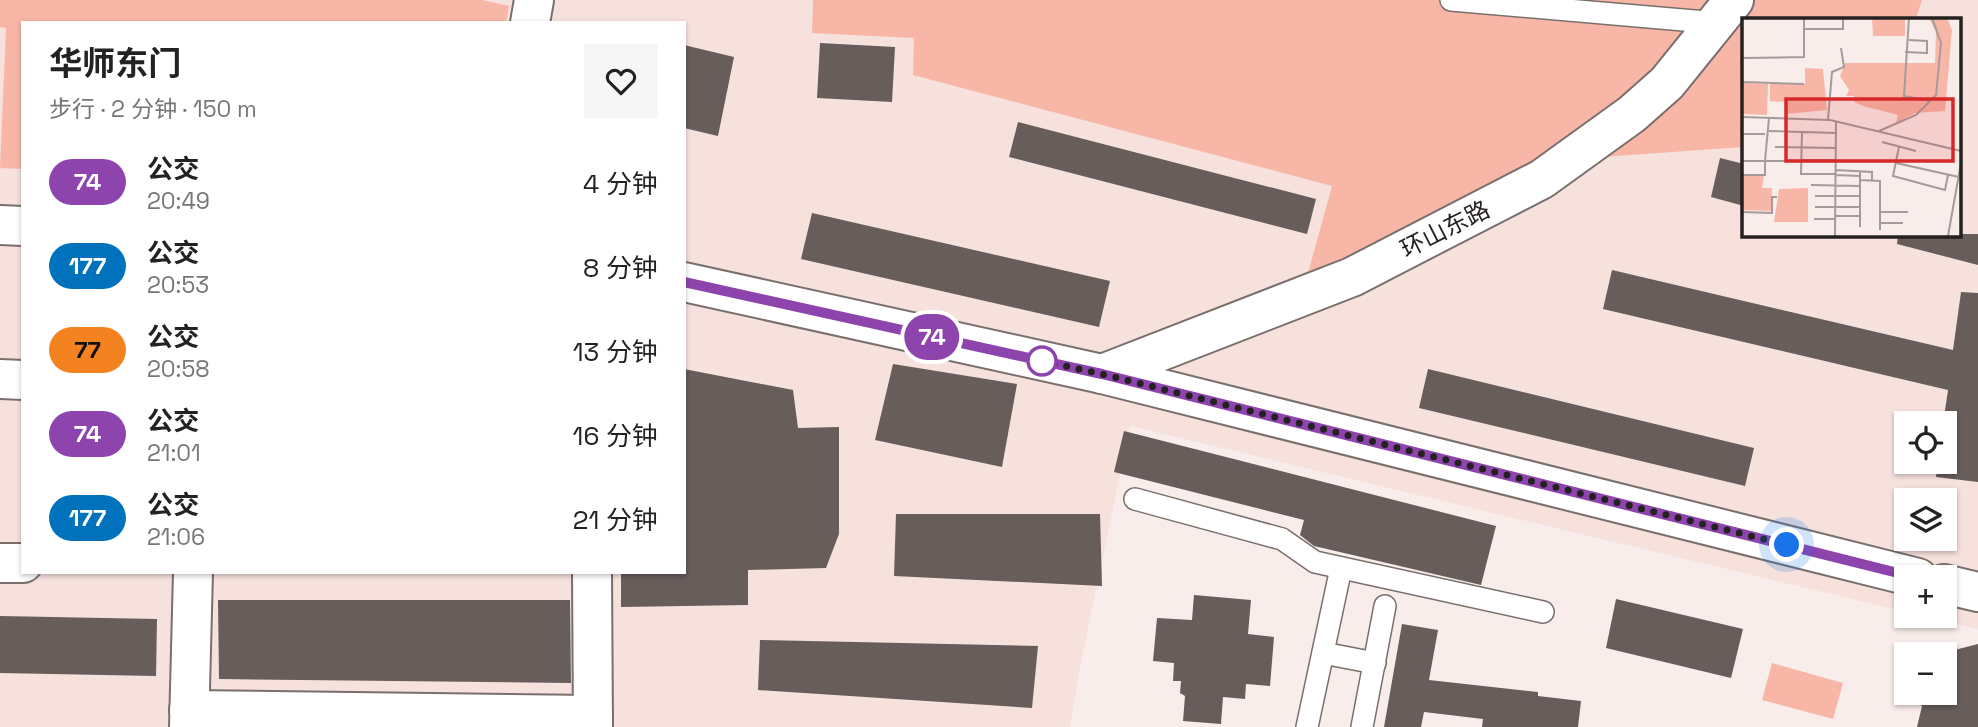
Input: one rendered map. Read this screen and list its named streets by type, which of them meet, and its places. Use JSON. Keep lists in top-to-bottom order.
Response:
{
  "streets": {
    "street": ["环山东路"]
  },
  "lines": ["bus line 74"],
  "page": {
    "on_map": "74",
    "heading": ["华师东门", "步行 · 2 分钟 · 150 m"],
    "list": [
      {
        "mark": "74",
        "name": "公交",
        "note": "20:49",
        "value": "4 分钟"
      },
      {
        "mark": "177",
        "name": "公交",
        "note": "20:53",
        "value": "8 分钟"
      },
      {
        "mark": "77",
        "name": "公交",
        "note": "20:58",
        "value": "13 分钟"
      },
      {
        "mark": "74",
        "name": "公交",
        "note": "21:01",
        "value": "16 分钟"
      },
      {
        "mark": "177",
        "name": "公交",
        "note": "21:06",
        "value": "21 分钟"
      }
    ],
    "map_buttons": ["+", "−"]
  }
}
